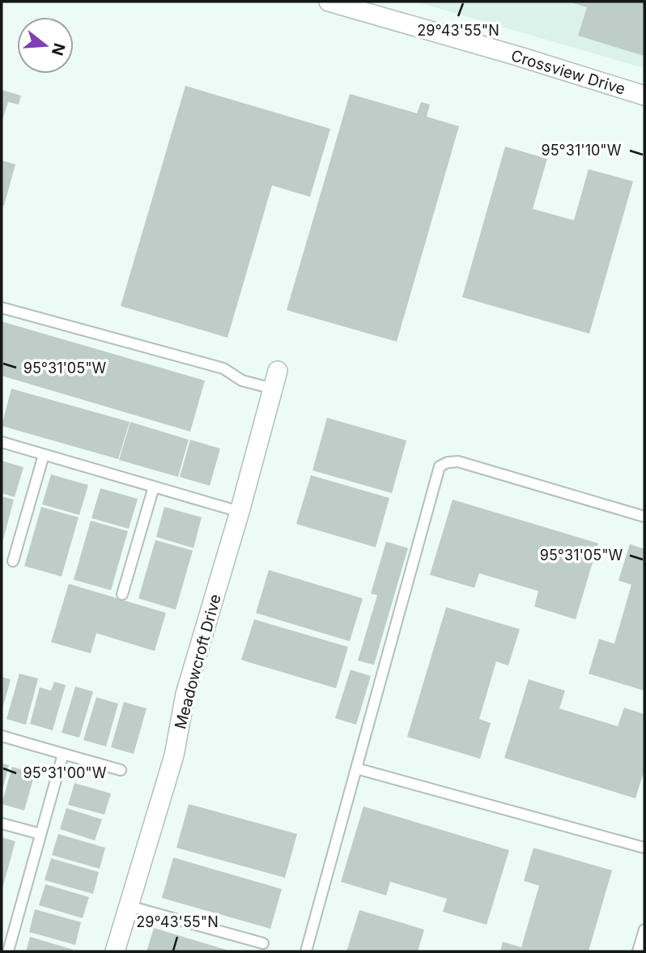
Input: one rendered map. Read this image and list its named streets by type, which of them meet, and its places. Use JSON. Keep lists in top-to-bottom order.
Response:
{
  "streets": {
    "street": ["Crossview Drive", "Meadowcroft Drive"]
  },
  "north": "right",
  "coordinates": [
    "29°43'55\"N",
    "95°31'10\"W",
    "95°31'05\"W",
    "95°31'00\"W"
  ]
}
